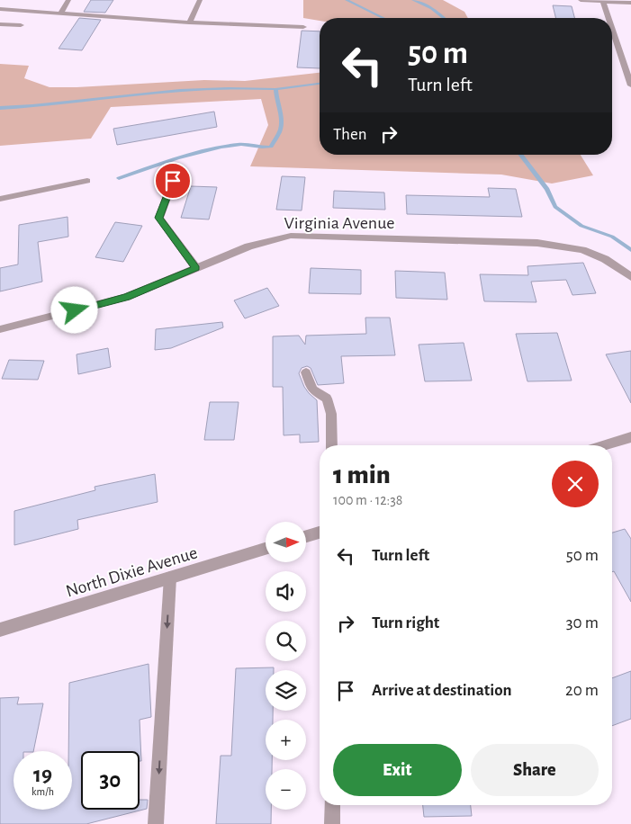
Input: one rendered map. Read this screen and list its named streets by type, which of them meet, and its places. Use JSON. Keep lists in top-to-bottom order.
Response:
{
  "streets": {
    "street": ["Virginia Avenue", "North Dixie Avenue"]
  },
  "north": "right",
  "page": {
    "turn": ["50 m", "Turn left"],
    "then": "Then",
    "heading": ["1 min", "100 m · 12:38"],
    "map_buttons": ["+", "−"],
    "list": [
      {
        "name": "Turn left",
        "value": "50 m"
      },
      {
        "name": "Turn right",
        "value": "30 m"
      },
      {
        "name": "Arrive at destination",
        "value": "20 m"
      }
    ],
    "buttons": ["Exit", "Share"],
    "speed": "19 km/h",
    "limit": "30"
  }
}
